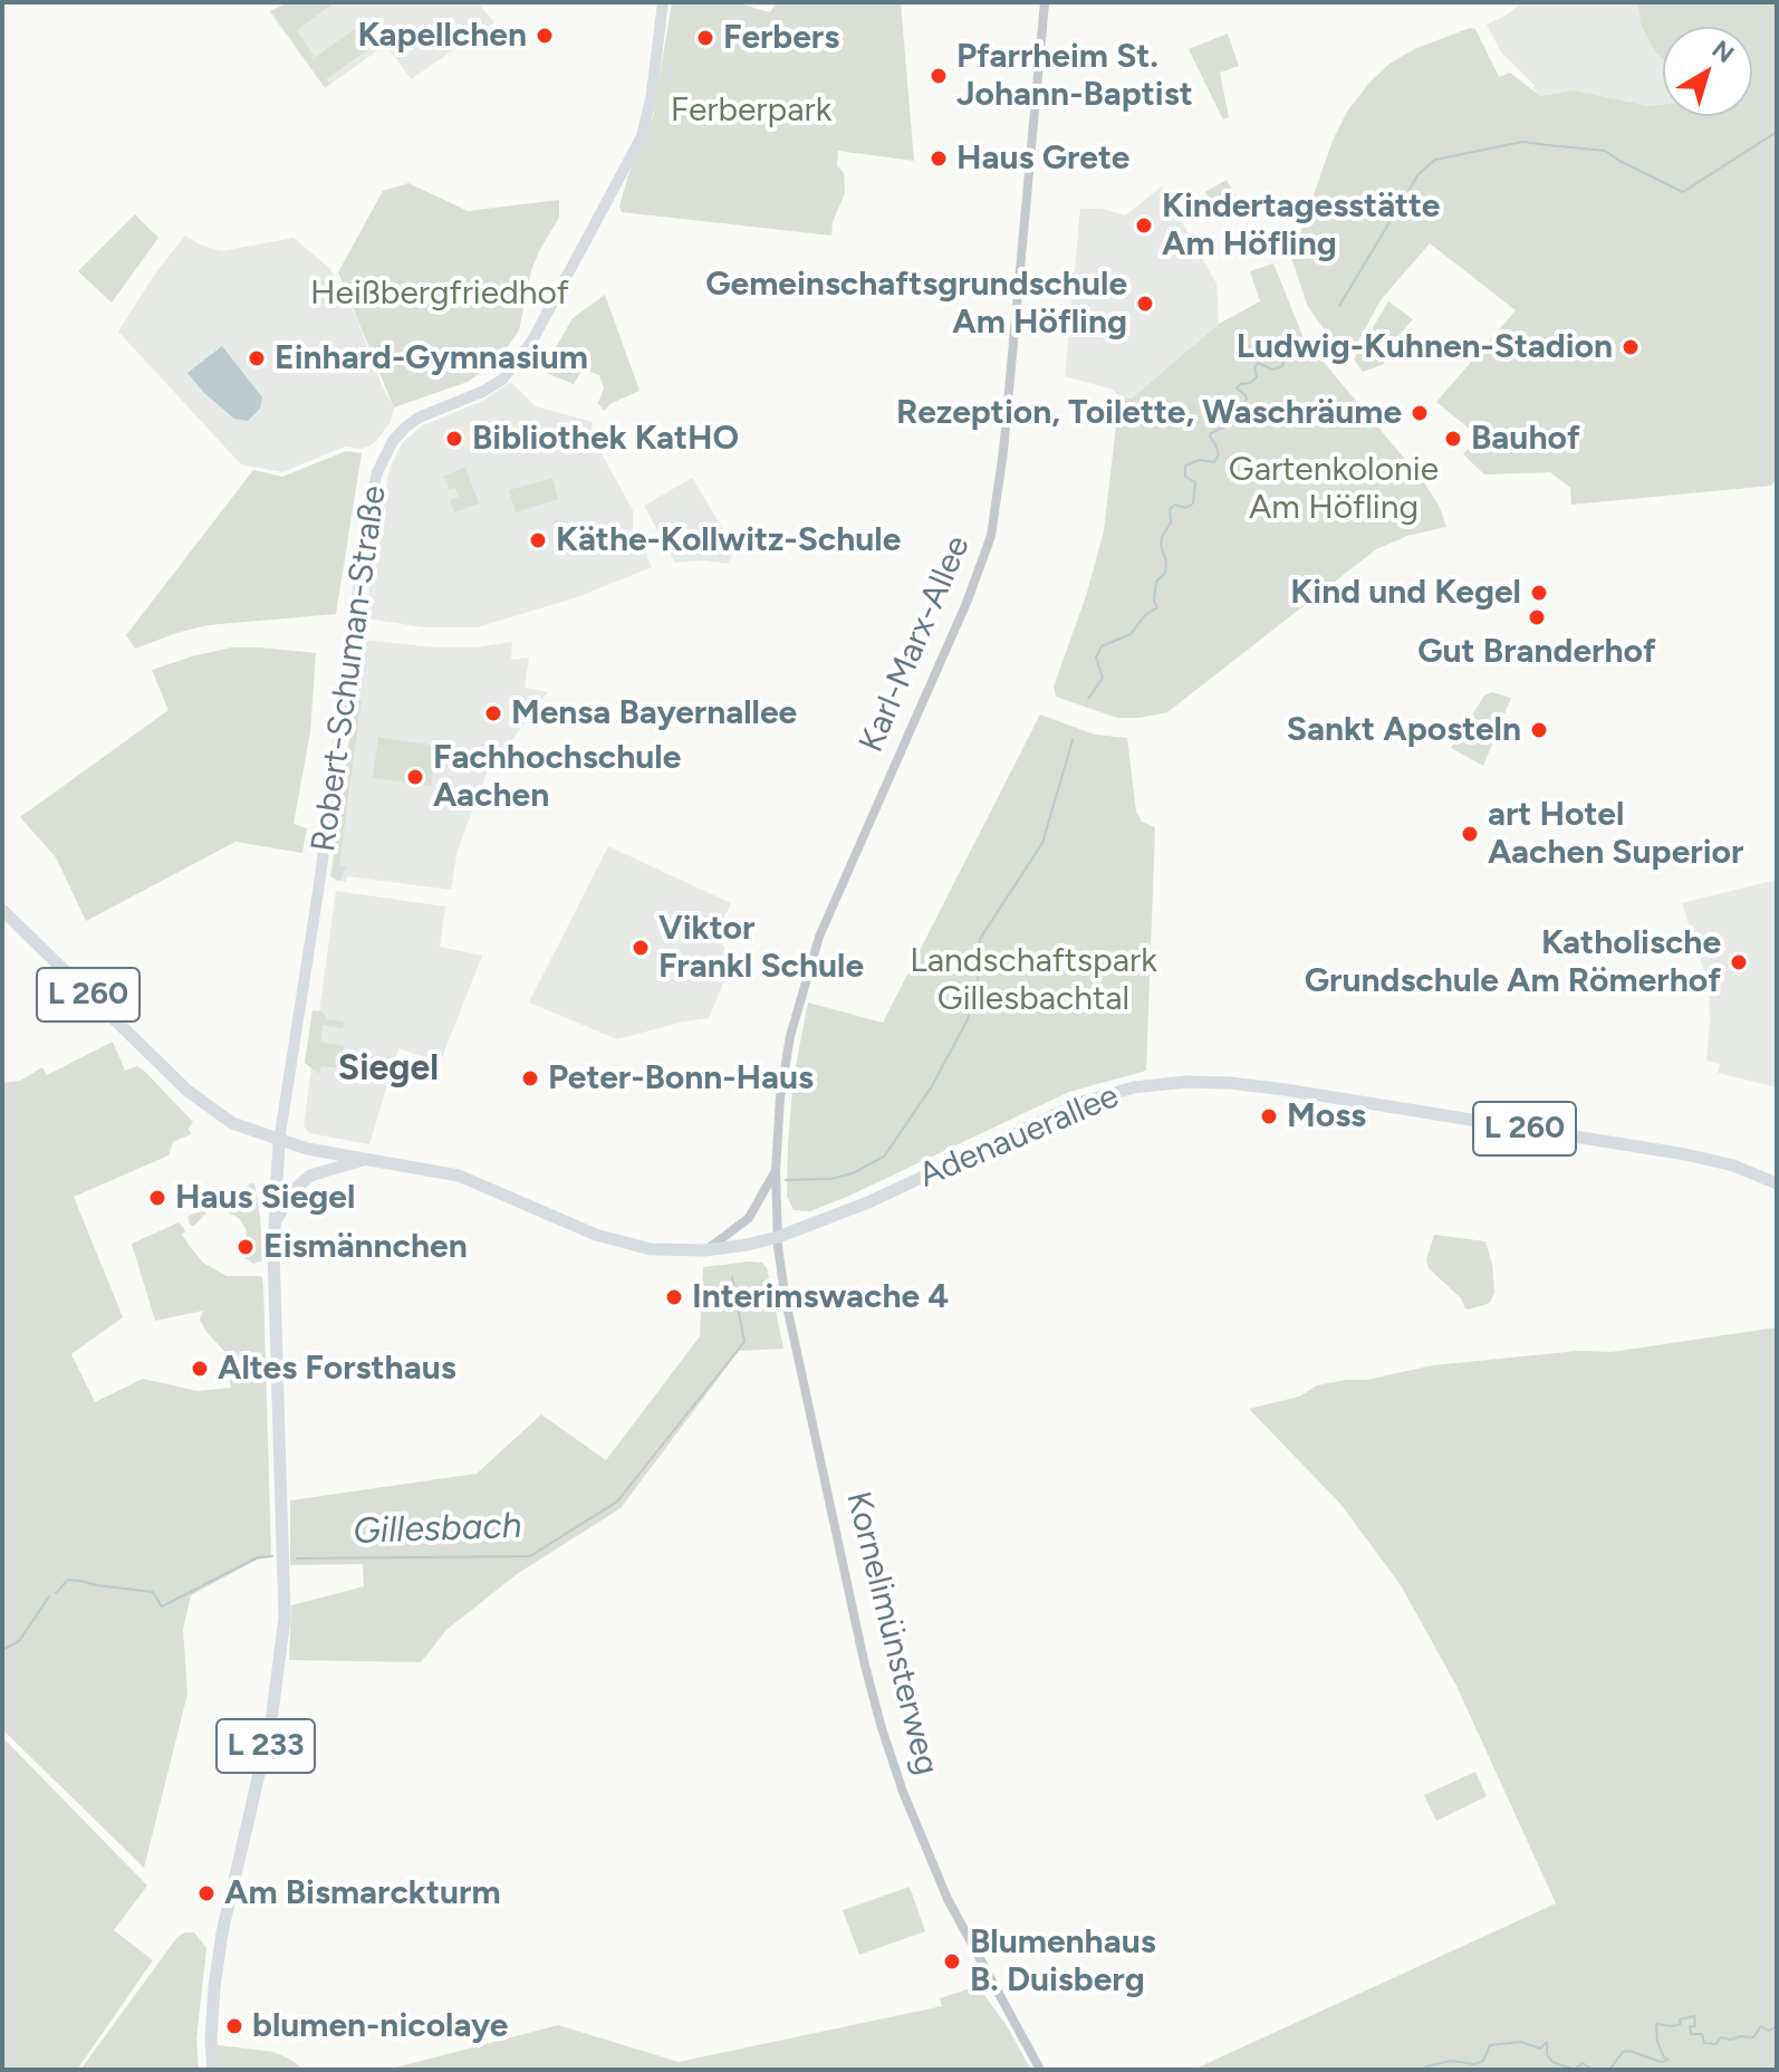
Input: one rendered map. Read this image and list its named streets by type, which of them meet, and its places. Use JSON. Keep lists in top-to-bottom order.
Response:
{
  "streets": {
    "main road": [
      "Robert-Schuman-Straße",
      "L 260",
      "Adenauerallee",
      "L 233"
    ],
    "street": ["Karl-Marx-Allee", "Kornelimünsterweg"]
  },
  "crossings": [
    ["Karl-Marx-Allee", "Adenauerallee"],
    ["Karl-Marx-Allee", "Kornelimünsterweg"],
    ["Robert-Schuman-Straße", "L 260"],
    ["Robert-Schuman-Straße", "Adenauerallee"],
    ["Robert-Schuman-Straße", "L 233"],
    ["L 260", "Adenauerallee"],
    ["L 260", "L 233"],
    ["Adenauerallee", "Kornelimünsterweg"],
    ["Adenauerallee", "L 233"]
  ],
  "districts": ["Siegel"],
  "water": ["Gillesbach"],
  "parks": [
    "Ferberpark",
    "Heißbergfriedhof",
    "Gartenkolonie Am Höfling",
    "Landschaftspark Gillesbachtal"
  ],
  "places": [
    "Kapellchen",
    "Ferbers",
    "Pfarrheim St. Johann-Baptist",
    "Haus Grete",
    "Kindertagesstätte Am Höfling",
    "Gemeinschaftsgrundschule Am Höfling",
    "Ludwig-Kuhnen-Stadion",
    "Einhard-Gymnasium",
    "Rezeption, Toilette, Waschräume",
    "Bibliothek KatHO",
    "Bauhof",
    "Käthe-Kollwitz-Schule",
    "Kind und Kegel",
    "Gut Branderhof",
    "Mensa Bayernallee",
    "Sankt Aposteln",
    "Fachhochschule Aachen",
    "art Hotel Aachen Superior",
    "Viktor Frankl Schule",
    "Katholische Grundschule Am Römerhof",
    "Peter-Bonn-Haus",
    "Moss",
    "Haus Siegel",
    "Eismännchen",
    "Interimswache 4",
    "Altes Forsthaus",
    "Am Bismarckturm",
    "Blumenhaus B. Duisberg",
    "blumen-nicolaye"
  ],
  "north": "top right"
}
